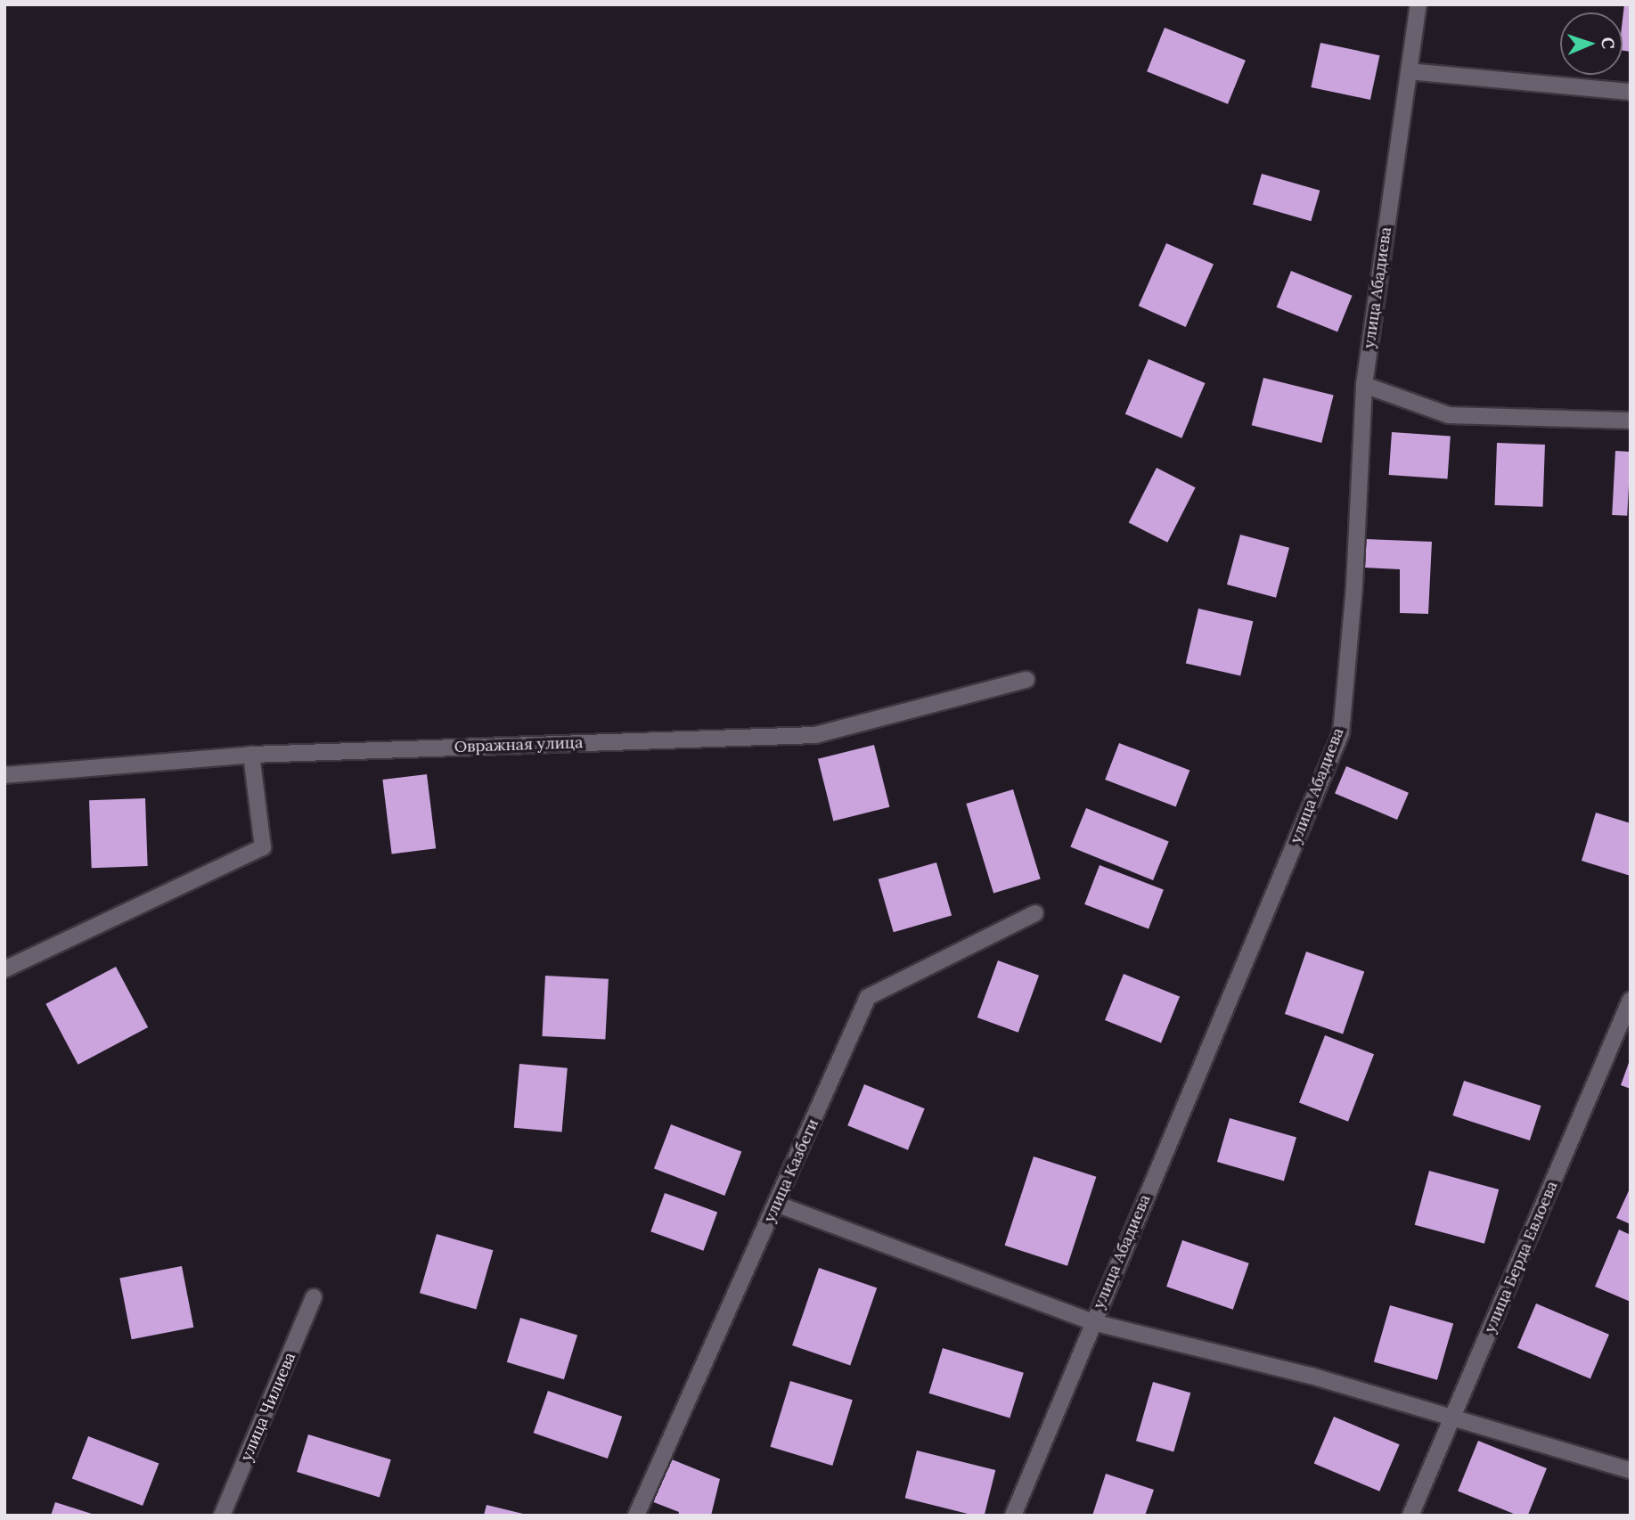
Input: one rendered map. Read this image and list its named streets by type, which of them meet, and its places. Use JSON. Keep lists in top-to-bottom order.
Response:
{
  "streets": {
    "street": [
      "улица Абадиева",
      "Овражная улица",
      "улица Казбеги",
      "улица Берда Евлоева",
      "улица Чилиева"
    ]
  },
  "north": "right"
}
